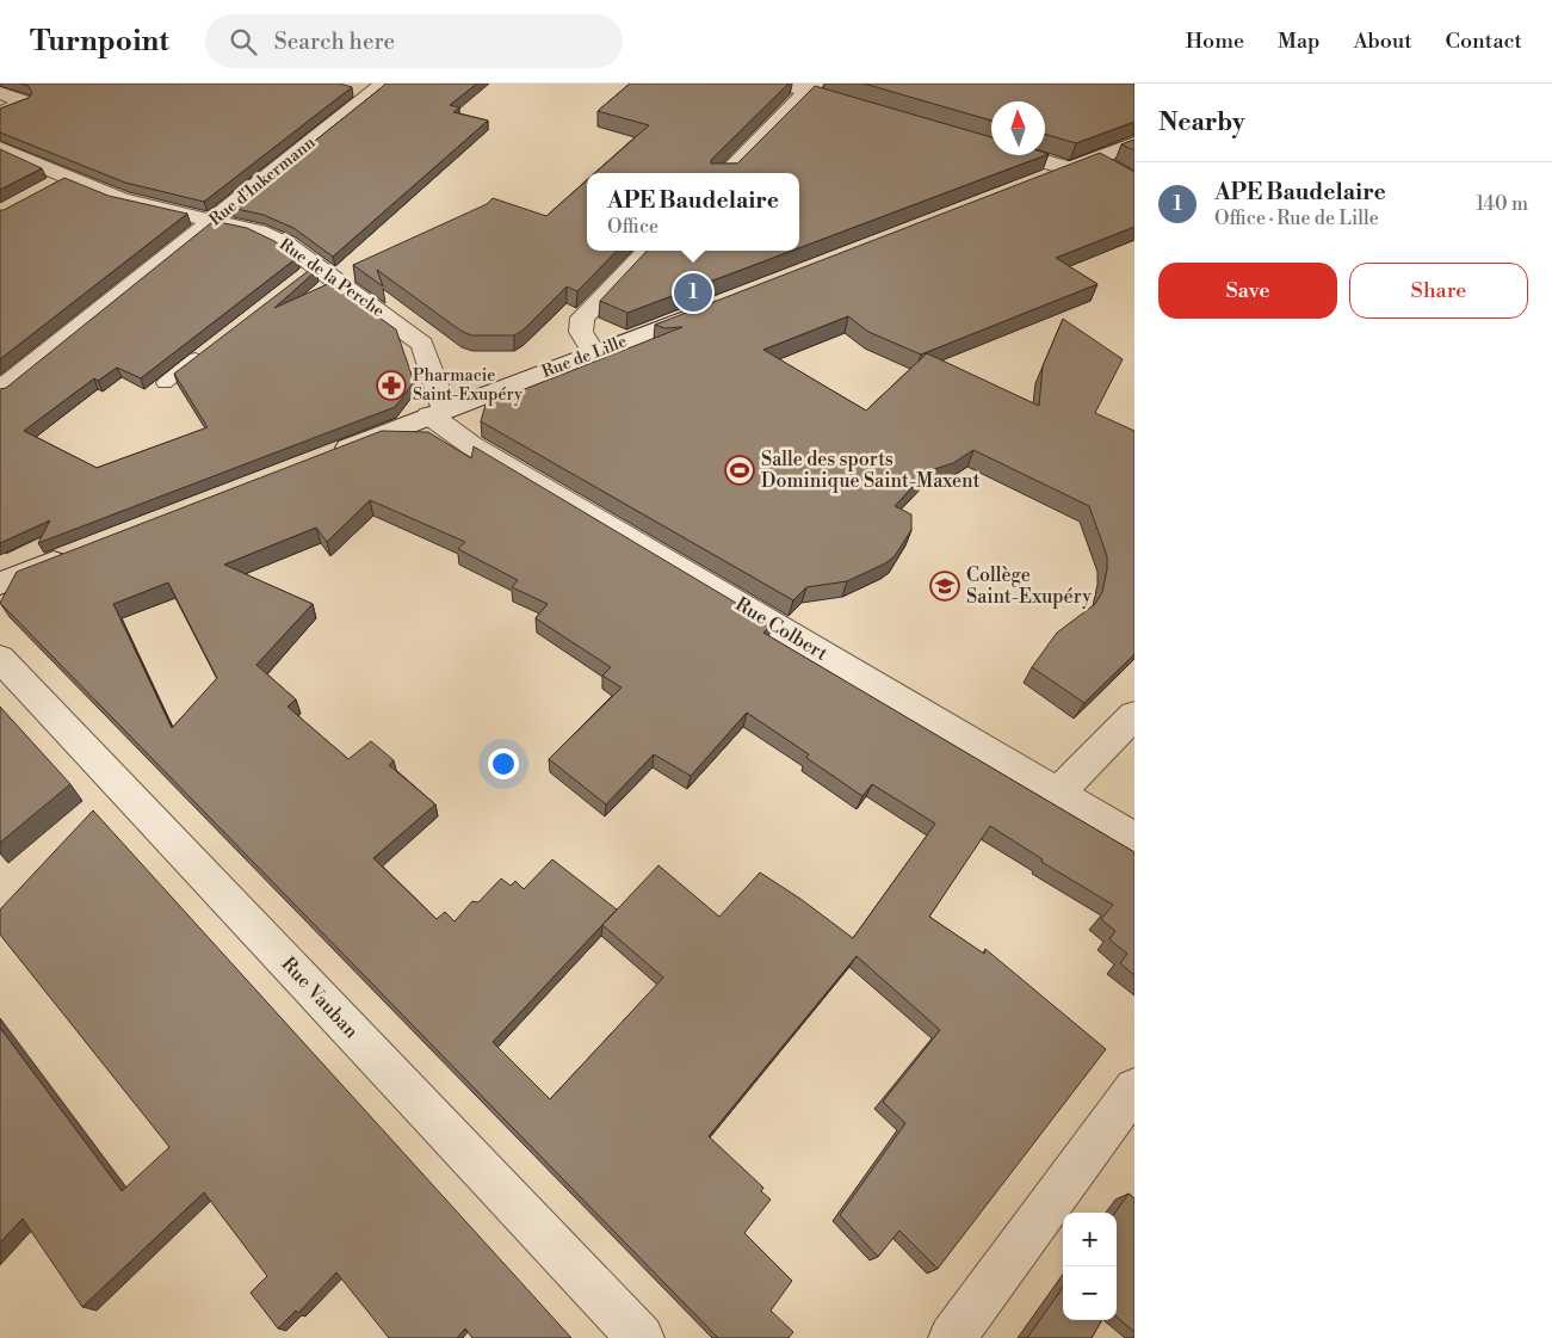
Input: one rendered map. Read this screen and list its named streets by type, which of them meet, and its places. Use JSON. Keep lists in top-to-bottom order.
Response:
{
  "streets": {
    "street": [
      "Rue d'Inkermann",
      "Rue de la Perche",
      "Rue de Lille",
      "Rue Colbert",
      "Rue Vauban"
    ]
  },
  "crossings": [
    ["Rue d'Inkermann", "Rue de la Perche"],
    ["Rue de la Perche", "Rue de Lille"],
    ["Rue de la Perche", "Rue Colbert"],
    ["Rue de Lille", "Rue Colbert"]
  ],
  "places": {
    "pharmacy": ["Pharmacie Saint-Exupéry"],
    "sports": ["Salle des sports Dominique Saint-Maxent"],
    "school or university": ["Collège Saint-Exupéry"]
  },
  "north": "top",
  "page": {
    "header": "Turnpoint",
    "search": "Search here",
    "nav": [
      "Home",
      "Map",
      "About",
      "Contact"
    ],
    "heading": "Nearby",
    "list": [
      {
        "mark": "1",
        "name": "APE Baudelaire",
        "note": "Office · Rue de Lille",
        "value": "140 m"
      }
    ],
    "popup": ["APE Baudelaire", "Office"],
    "buttons": ["Save", "Share"],
    "pins": "1",
    "map_buttons": ["+", "−"]
  }
}
